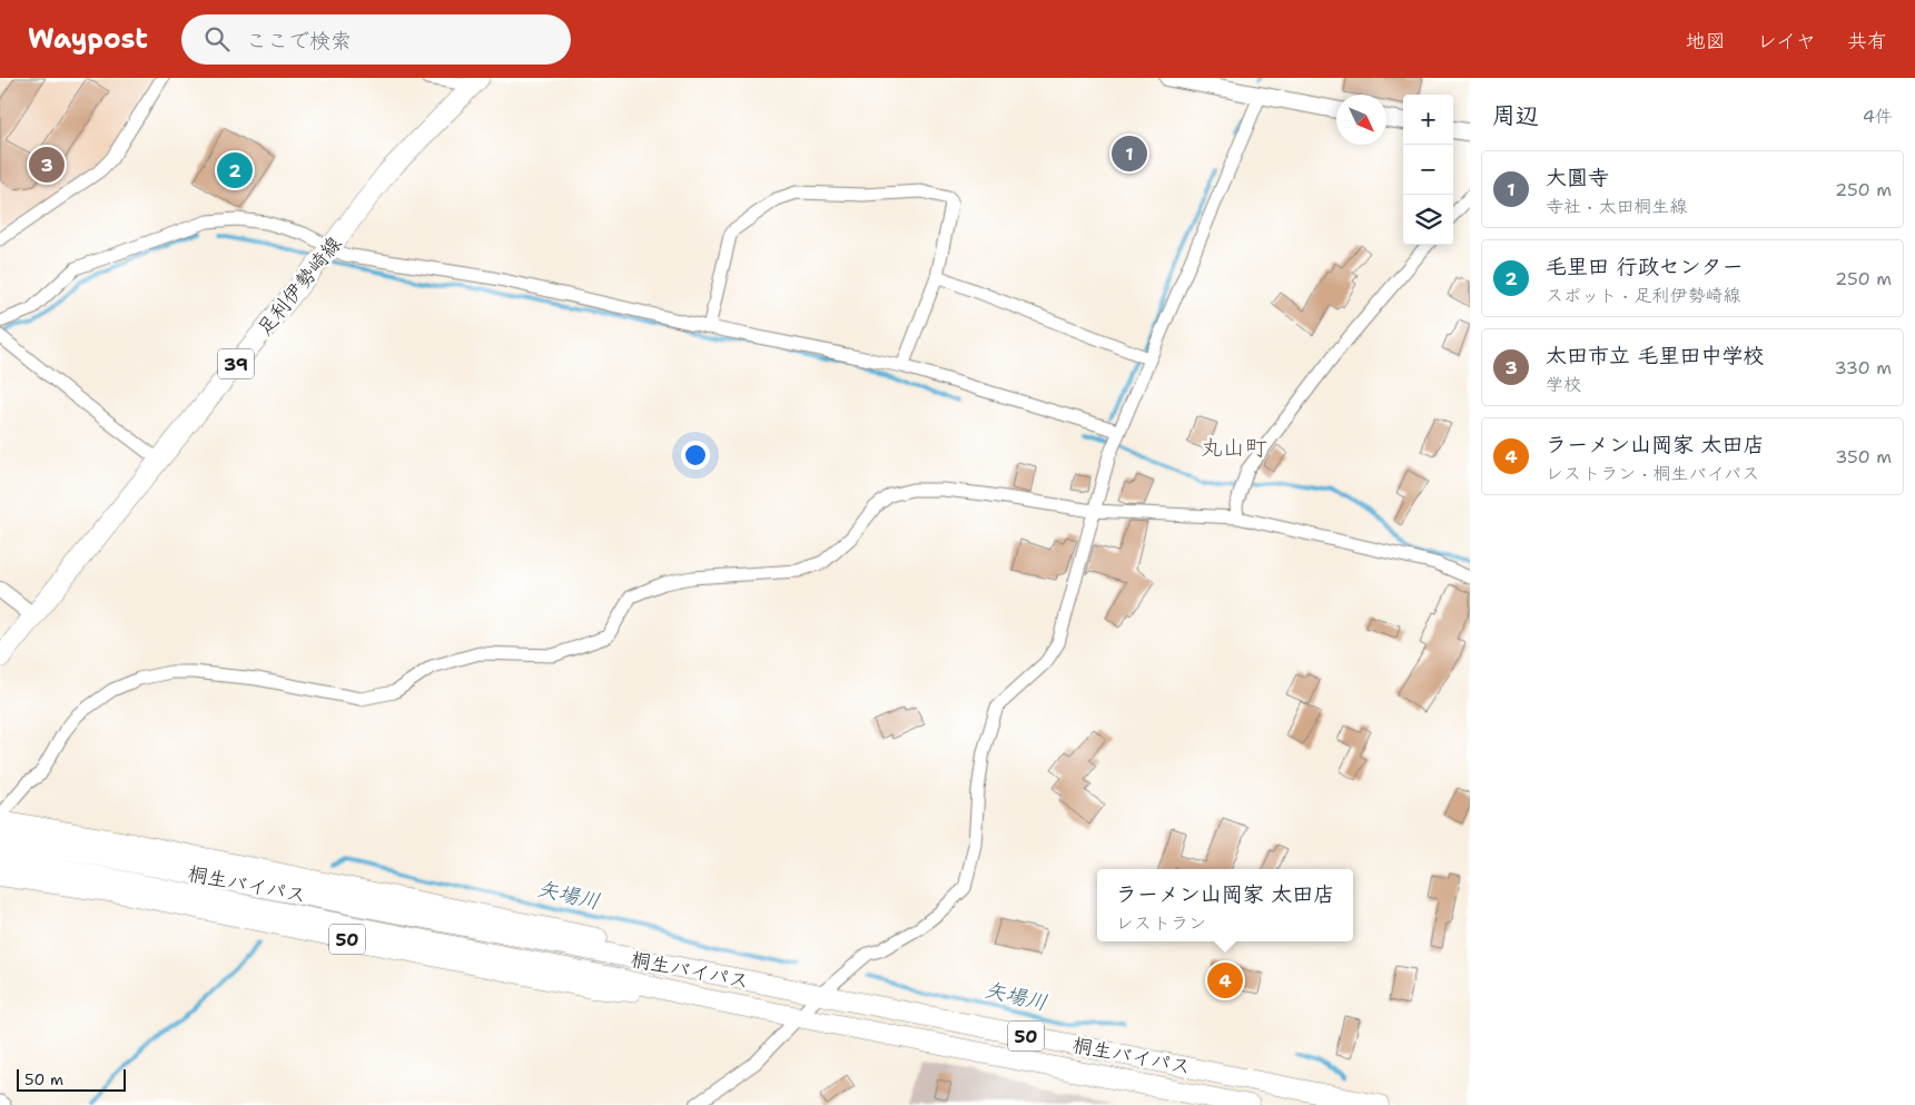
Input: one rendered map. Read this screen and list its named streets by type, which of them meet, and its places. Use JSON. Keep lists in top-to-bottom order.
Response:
{
  "streets": {
    "main road": [
      "足利伊勢崎線",
      "39",
      "桐生バイパス",
      "50"
    ]
  },
  "crossings": [
    ["桐生バイパス", "50"]
  ],
  "districts": ["丸山町"],
  "water": ["矢場川"],
  "scale_bar": "50 m",
  "north": "bottom right",
  "page": {
    "header": "Waypost",
    "search": "ここで検索",
    "nav": ["地図", "レイヤ", "共有"],
    "heading": ["周辺", "4件"],
    "map_buttons": ["+", "−"],
    "pins": [
      "1",
      "3",
      "2",
      "4"
    ],
    "list": [
      {
        "mark": "1",
        "name": "大圓寺",
        "note": "寺社 · 太田桐生線",
        "value": "250 m"
      },
      {
        "mark": "2",
        "name": "毛里田 行政センター",
        "note": "スポット · 足利伊勢崎線",
        "value": "250 m"
      },
      {
        "mark": "3",
        "name": "太田市立 毛里田中学校",
        "note": "学校",
        "value": "330 m"
      },
      {
        "mark": "4",
        "name": "ラーメン山岡家 太田店",
        "note": "レストラン · 桐生バイパス",
        "value": "350 m"
      }
    ],
    "popup": ["ラーメン山岡家 太田店", "レストラン"],
    "scale": "50 m"
  }
}
